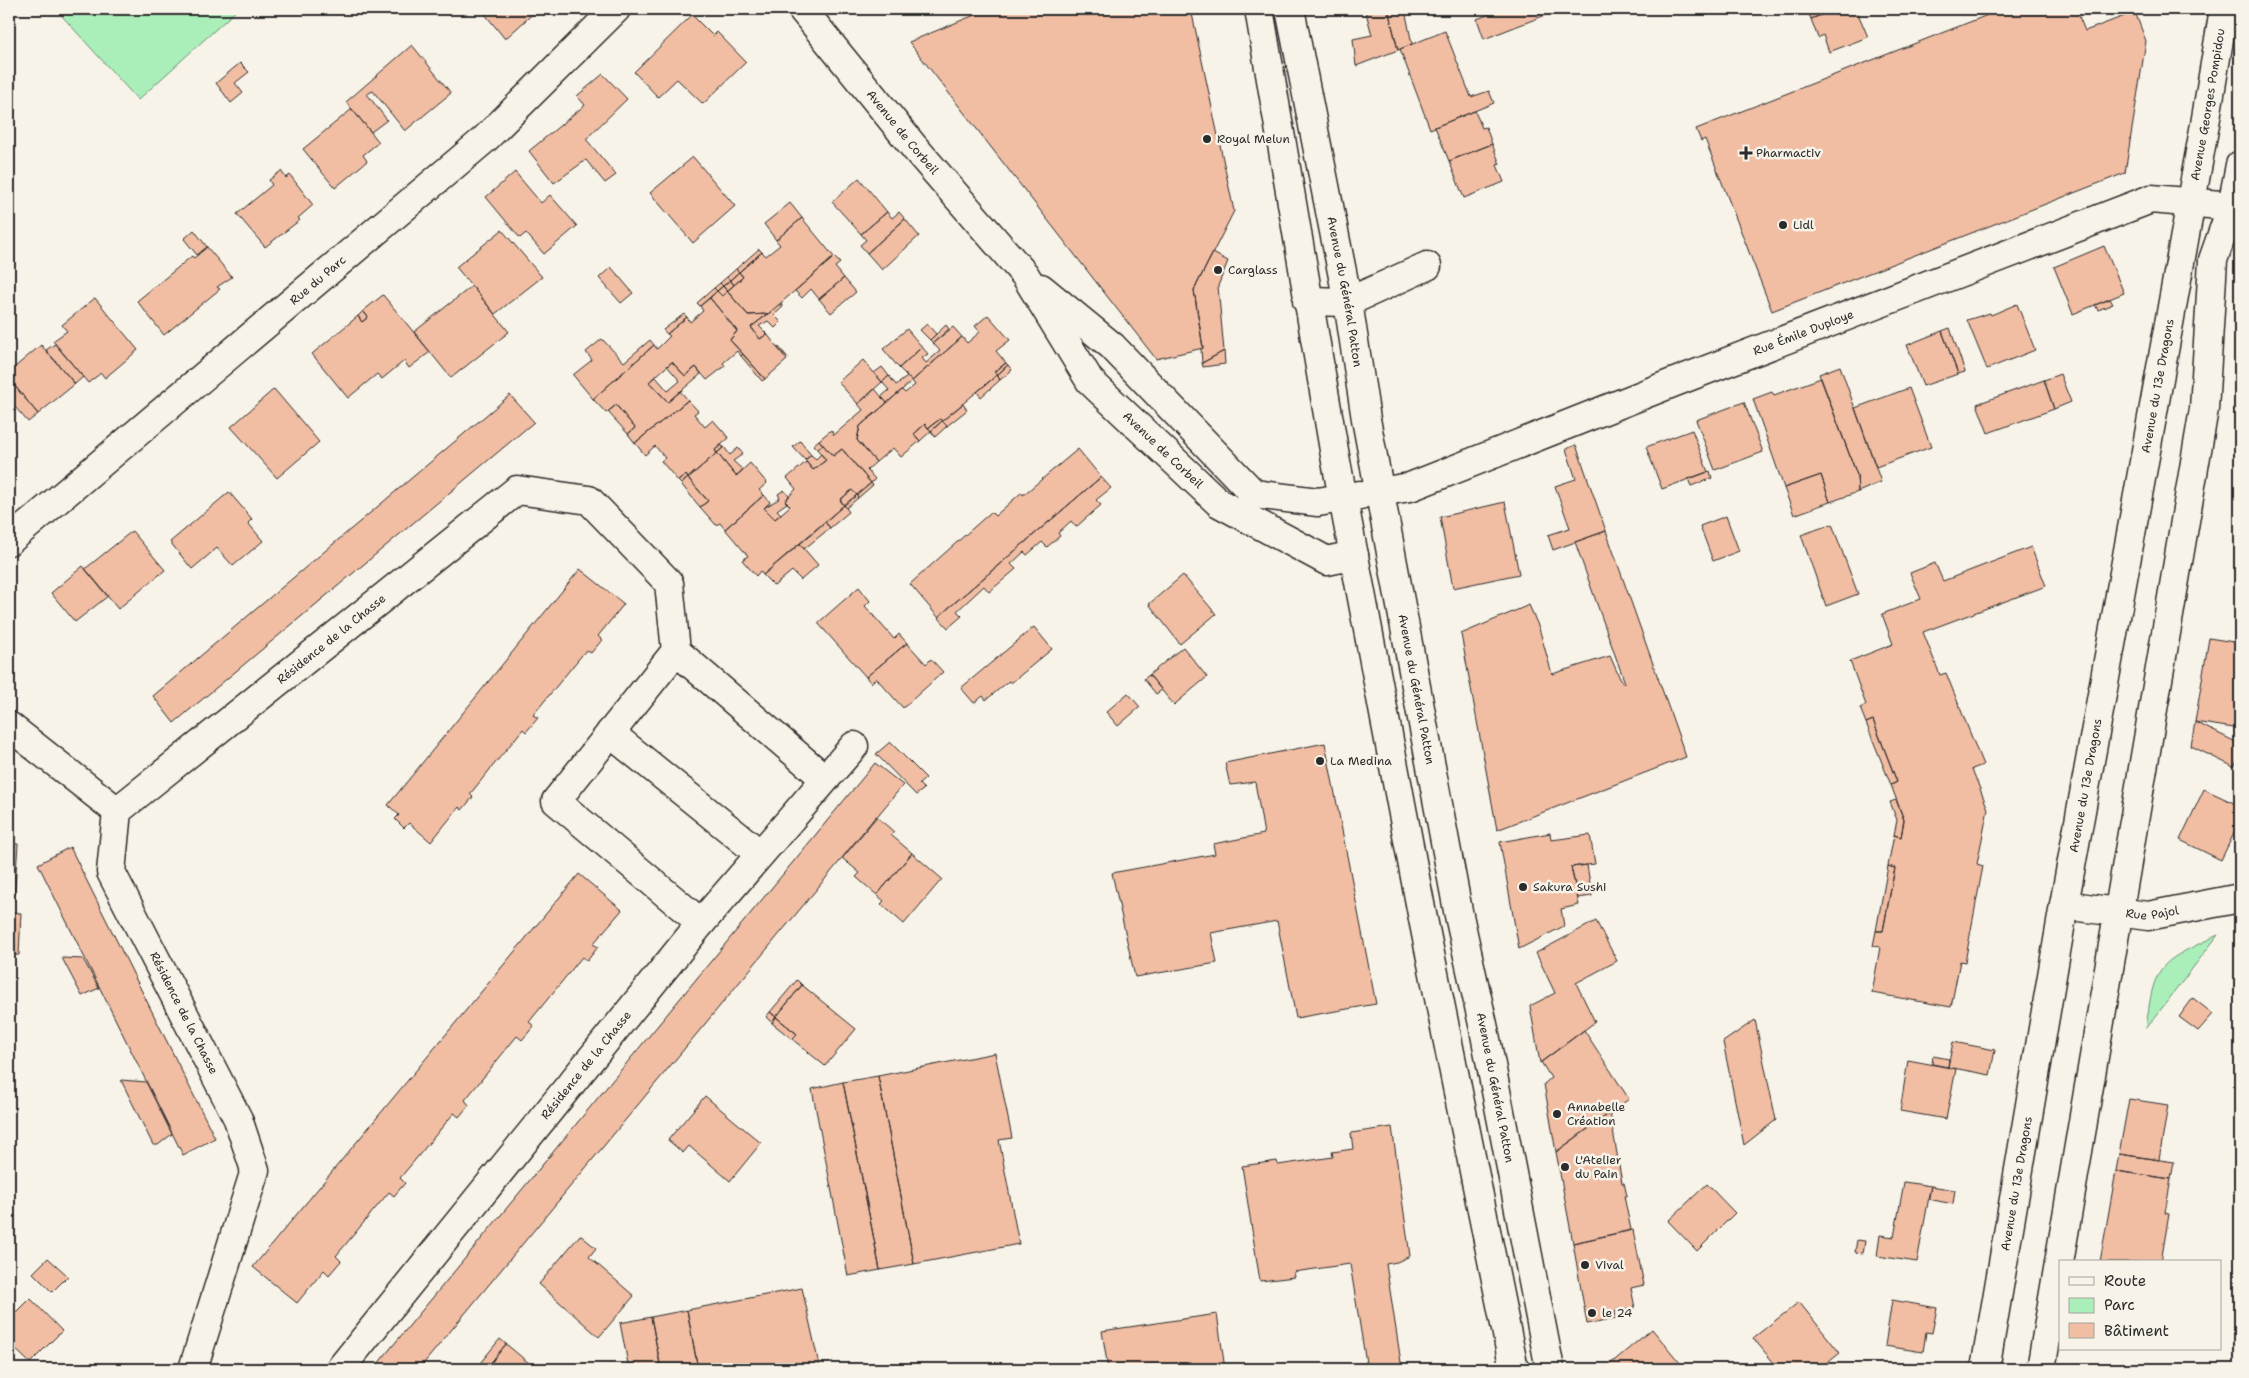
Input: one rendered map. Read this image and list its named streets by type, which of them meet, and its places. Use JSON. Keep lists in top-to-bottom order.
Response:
{
  "streets": {
    "main road": [
      "Avenue Georges Pompidou",
      "Avenue de Corbeil",
      "Rue du Parc",
      "Avenue du Général Patton",
      "Rue Émile Duploye",
      "Avenue du 13e Dragons",
      "Résidence de la Chasse",
      "Rue Pajol"
    ]
  },
  "crossings": [
    ["Avenue Georges Pompidou", "Rue Émile Duploye"],
    ["Avenue Georges Pompidou", "Avenue du 13e Dragons"],
    ["Avenue de Corbeil", "Avenue du Général Patton"],
    ["Avenue de Corbeil", "Rue Émile Duploye"],
    ["Avenue du Général Patton", "Rue Émile Duploye"],
    ["Rue Émile Duploye", "Avenue du 13e Dragons"],
    ["Avenue du 13e Dragons", "Rue Pajol"]
  ],
  "places": {
    "other": [
      "Royal Melun",
      "Lidl",
      "Carglass",
      "La Medina",
      "Sakura Sushi",
      "Annabelle Création",
      "L'Atelier du Pain",
      "Vival",
      "le 24"
    ],
    "health": ["Pharmactiv"]
  },
  "legend": ["Route", "Parc", "Bâtiment"]
}
